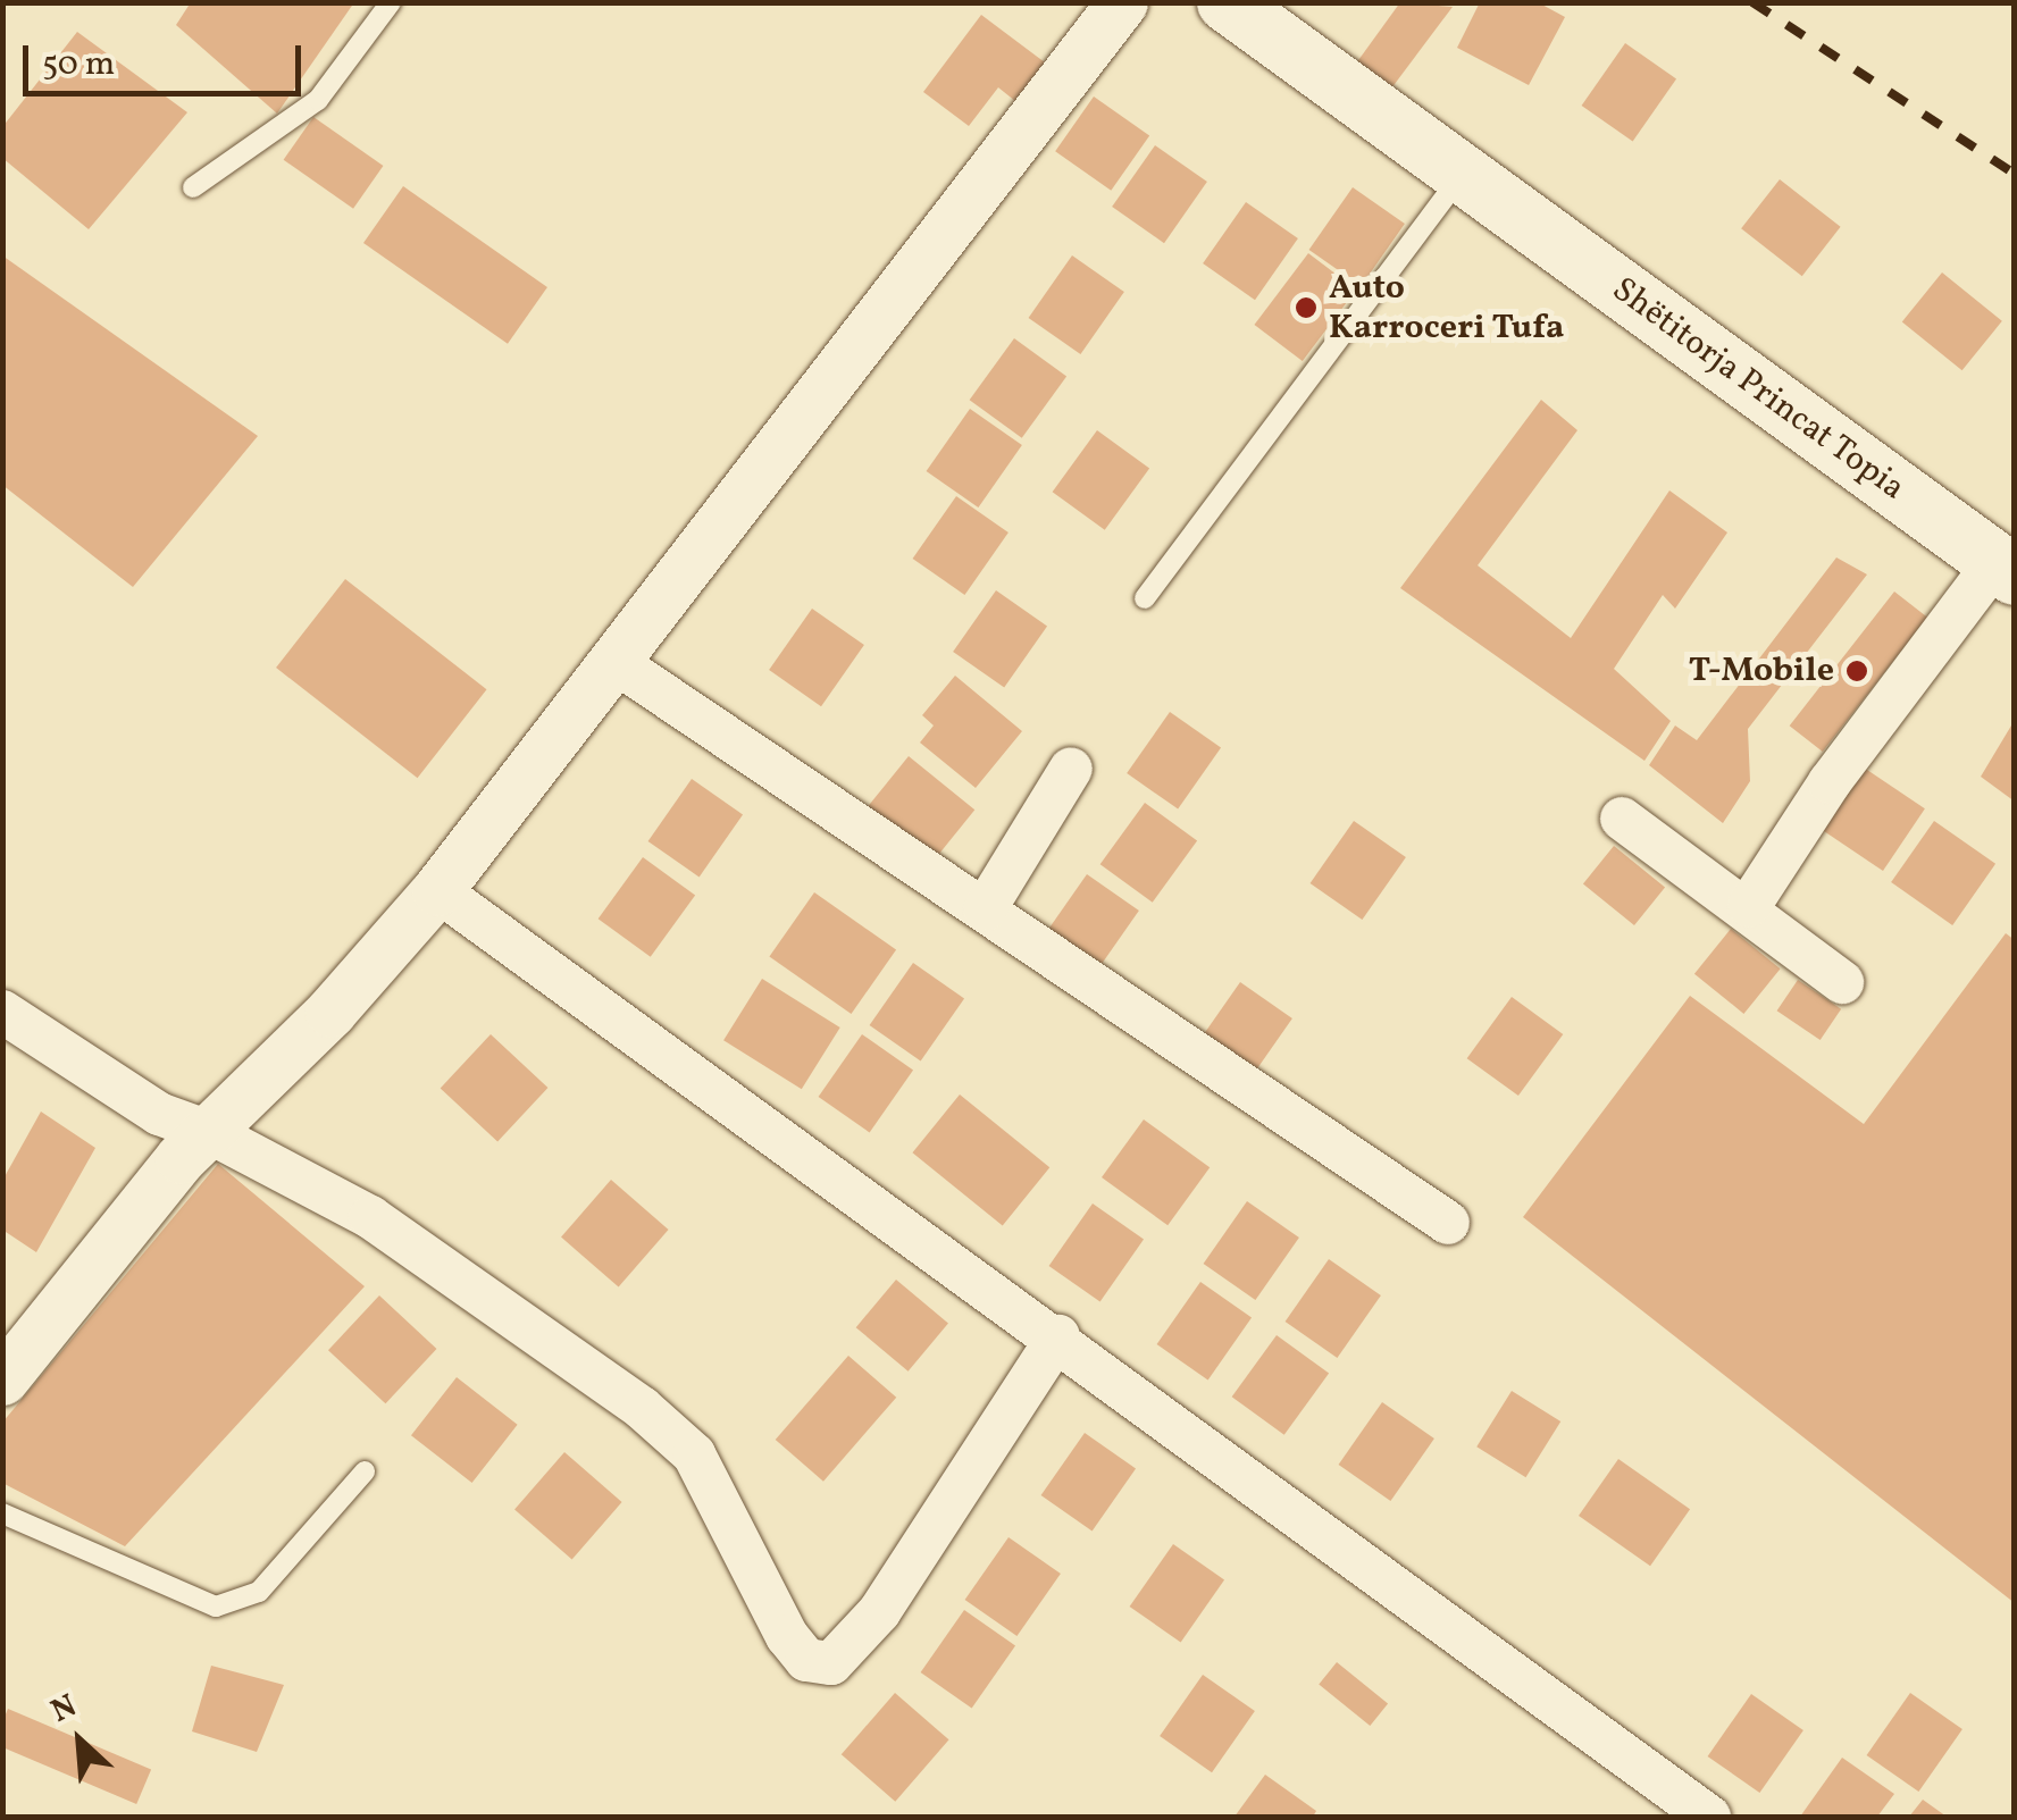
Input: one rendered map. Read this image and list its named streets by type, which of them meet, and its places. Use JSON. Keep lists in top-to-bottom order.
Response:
{
  "streets": {
    "main road": ["Shëtitorja Princat Topia"]
  },
  "places": ["Auto Karroceri Tufa", "T-Mobile"],
  "scale_bar": "50 m",
  "north": "top left"
}
